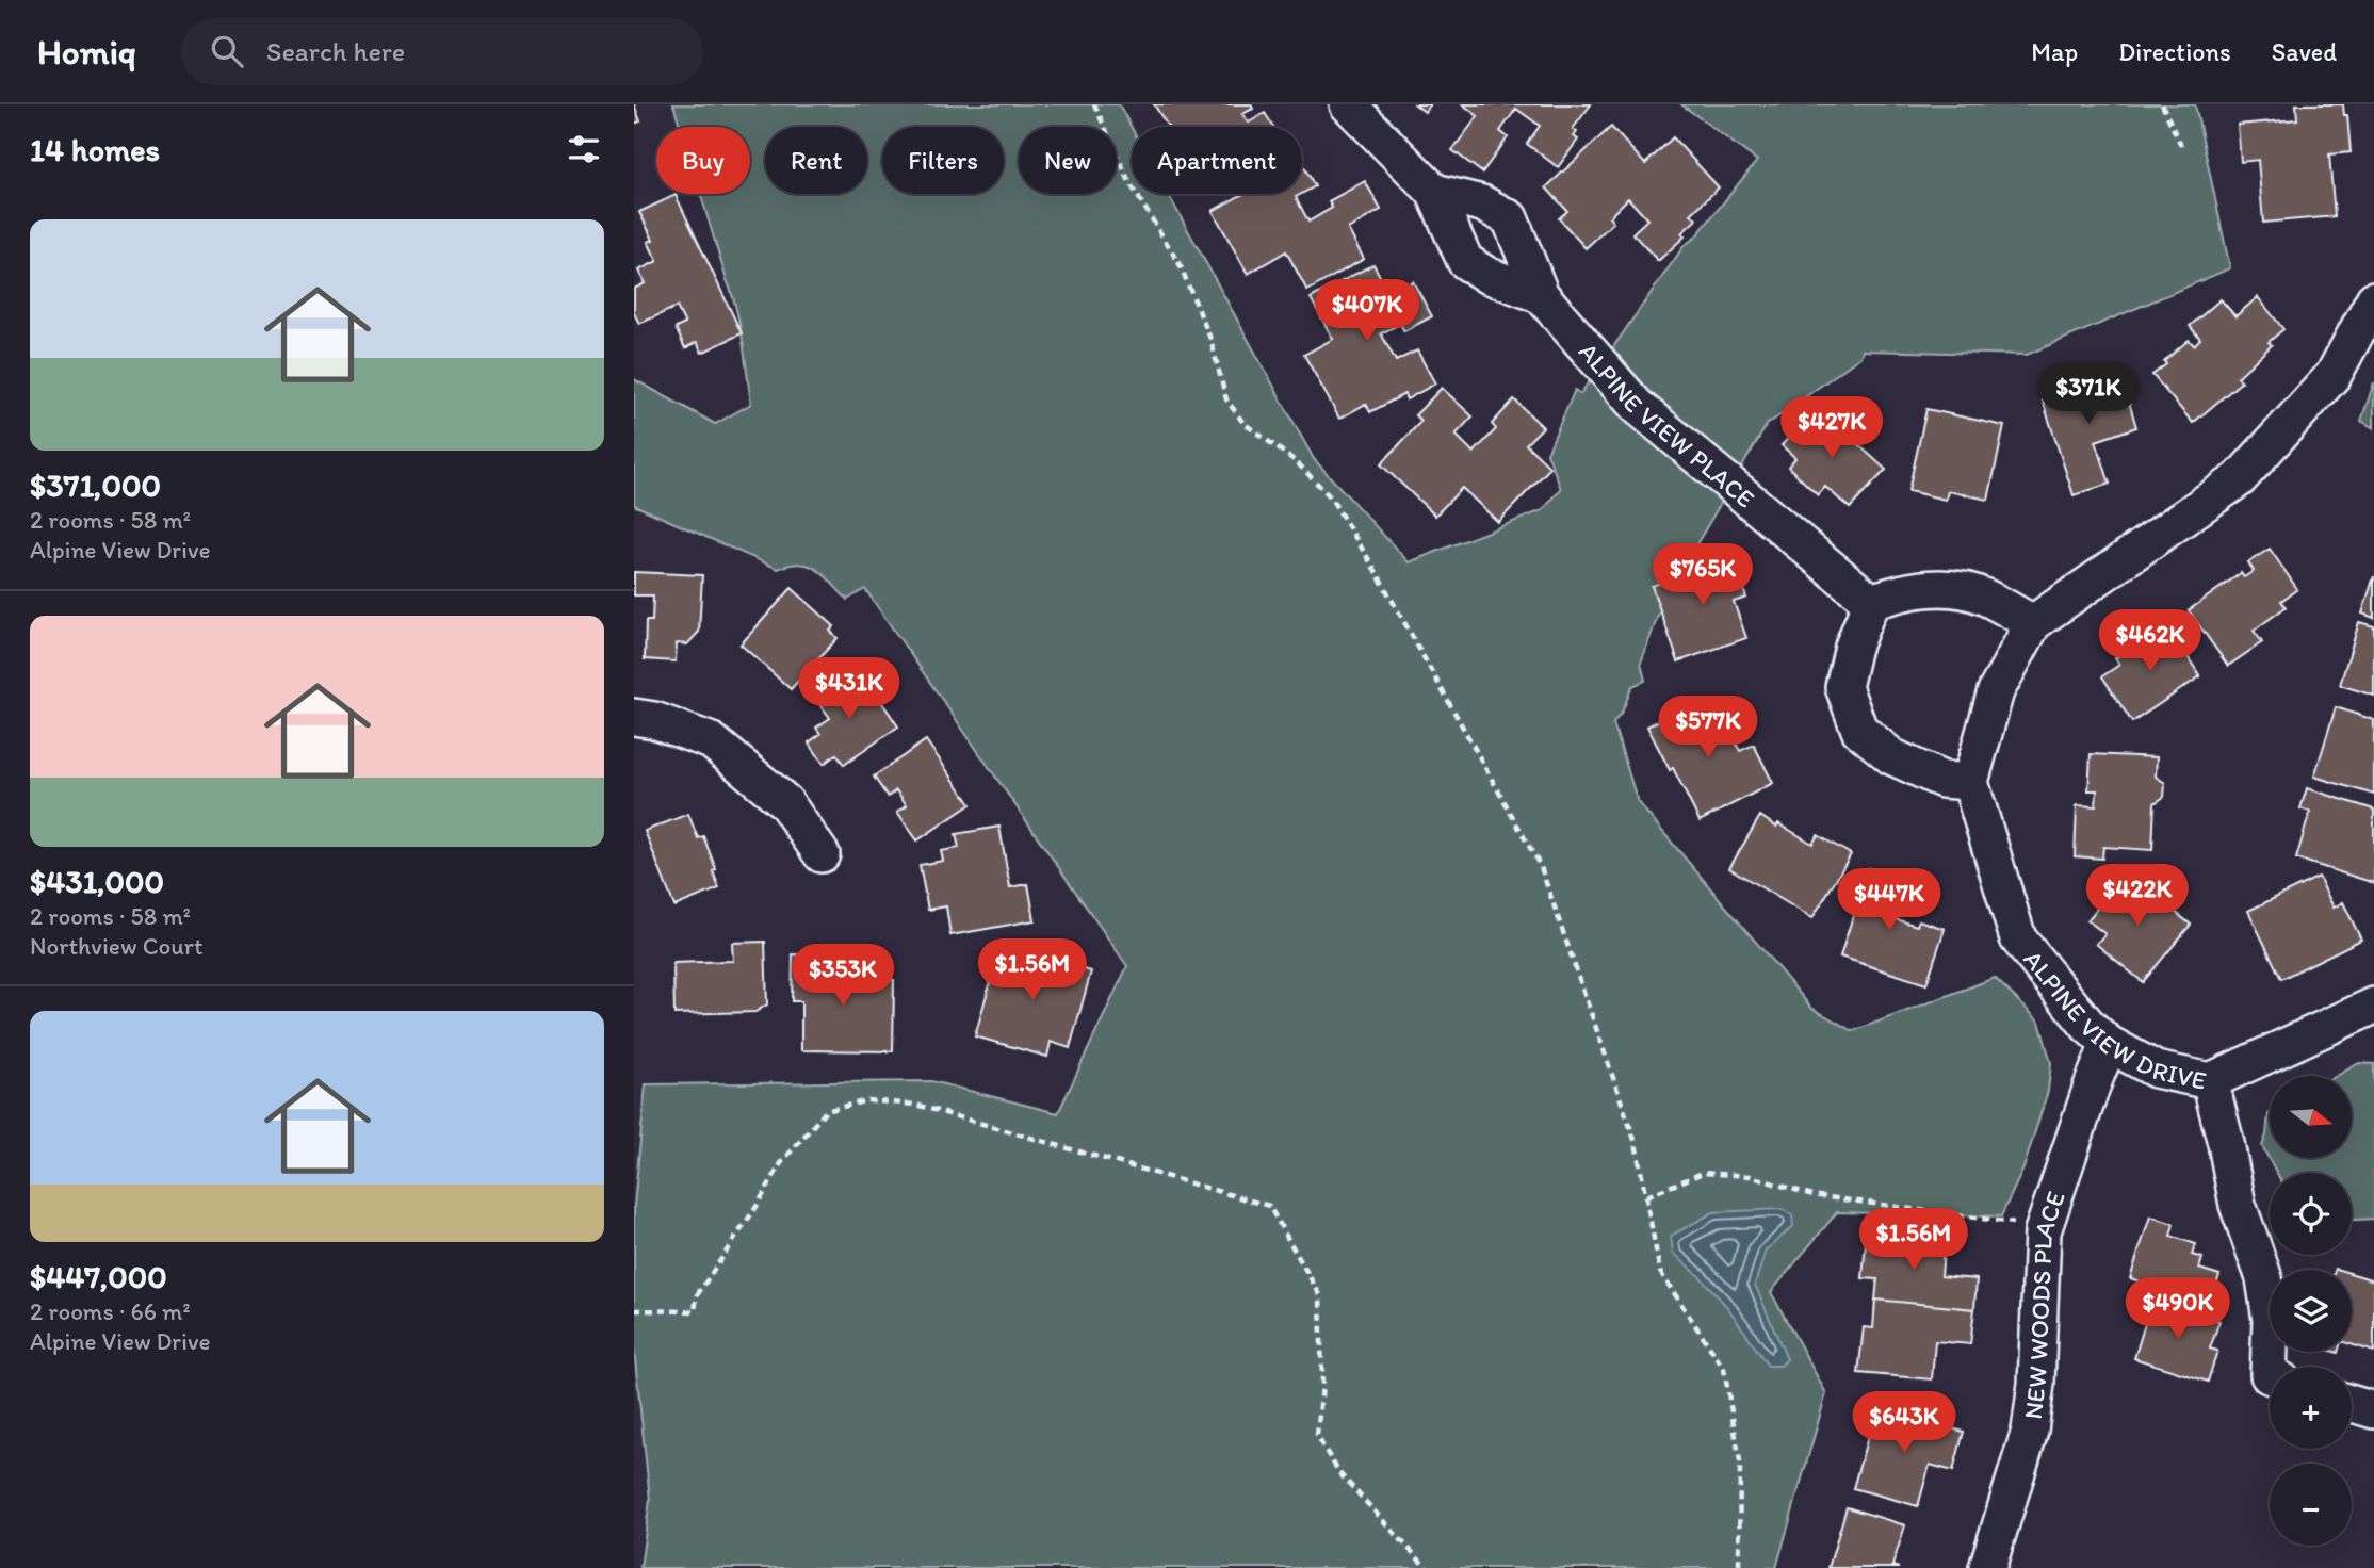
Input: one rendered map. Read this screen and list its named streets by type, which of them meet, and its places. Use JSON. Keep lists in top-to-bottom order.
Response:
{
  "streets": {
    "street": ["ALPINE VIEW PLACE", "ALPINE VIEW DRIVE", "NEW WOODS PLACE"]
  },
  "crossings": [
    ["ALPINE VIEW DRIVE", "NEW WOODS PLACE"]
  ],
  "north": "right",
  "page": {
    "header": "Homiq",
    "search": "Search here",
    "nav": ["Map", "Directions", "Saved"],
    "heading": "14 homes",
    "chip": [
      "Buy",
      "Rent",
      "Filters",
      "New",
      "Apartment"
    ],
    "list": [
      {
        "name": "$371,000",
        "note": "2 rooms · 58 m² · Alpine View Drive"
      },
      {
        "name": "$431,000",
        "note": "2 rooms · 58 m² · Northview Court"
      },
      {
        "name": "$447,000",
        "note": "2 rooms · 66 m² · Alpine View Drive"
      }
    ],
    "price": [
      "$407K",
      "$371K",
      "$427K",
      "$765K",
      "$462K",
      "$431K",
      "$577K",
      "$422K",
      "$447K",
      "$1.56M",
      "$353K",
      "$1.56M",
      "$490K",
      "$643K"
    ],
    "map_buttons": ["+", "−"]
  }
}
